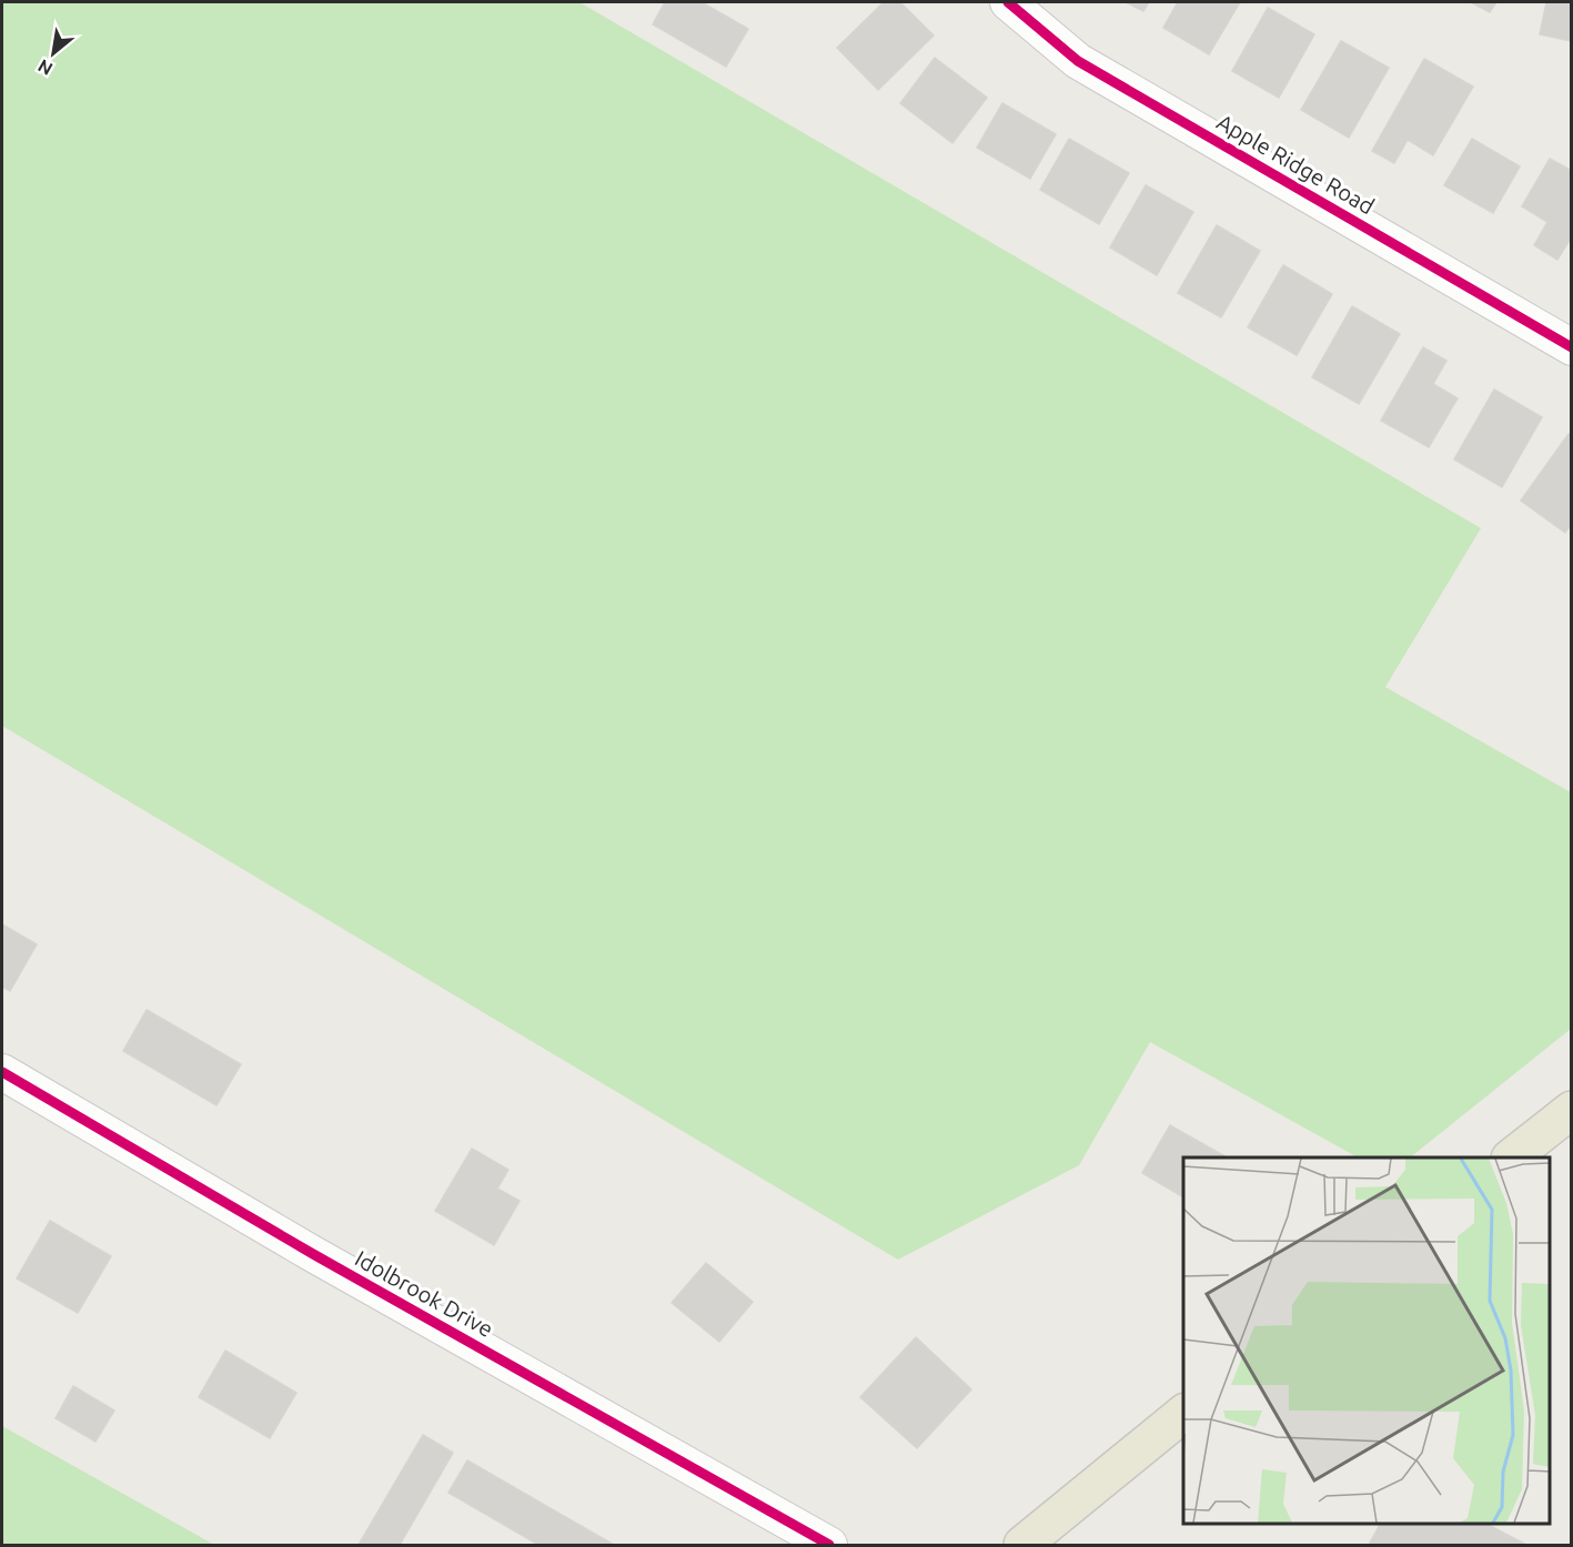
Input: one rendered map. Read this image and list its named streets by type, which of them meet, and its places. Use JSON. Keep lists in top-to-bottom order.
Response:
{
  "streets": {
    "street": ["Apple Ridge Road", "Idolbrook Drive"]
  },
  "north": "bottom left"
}
